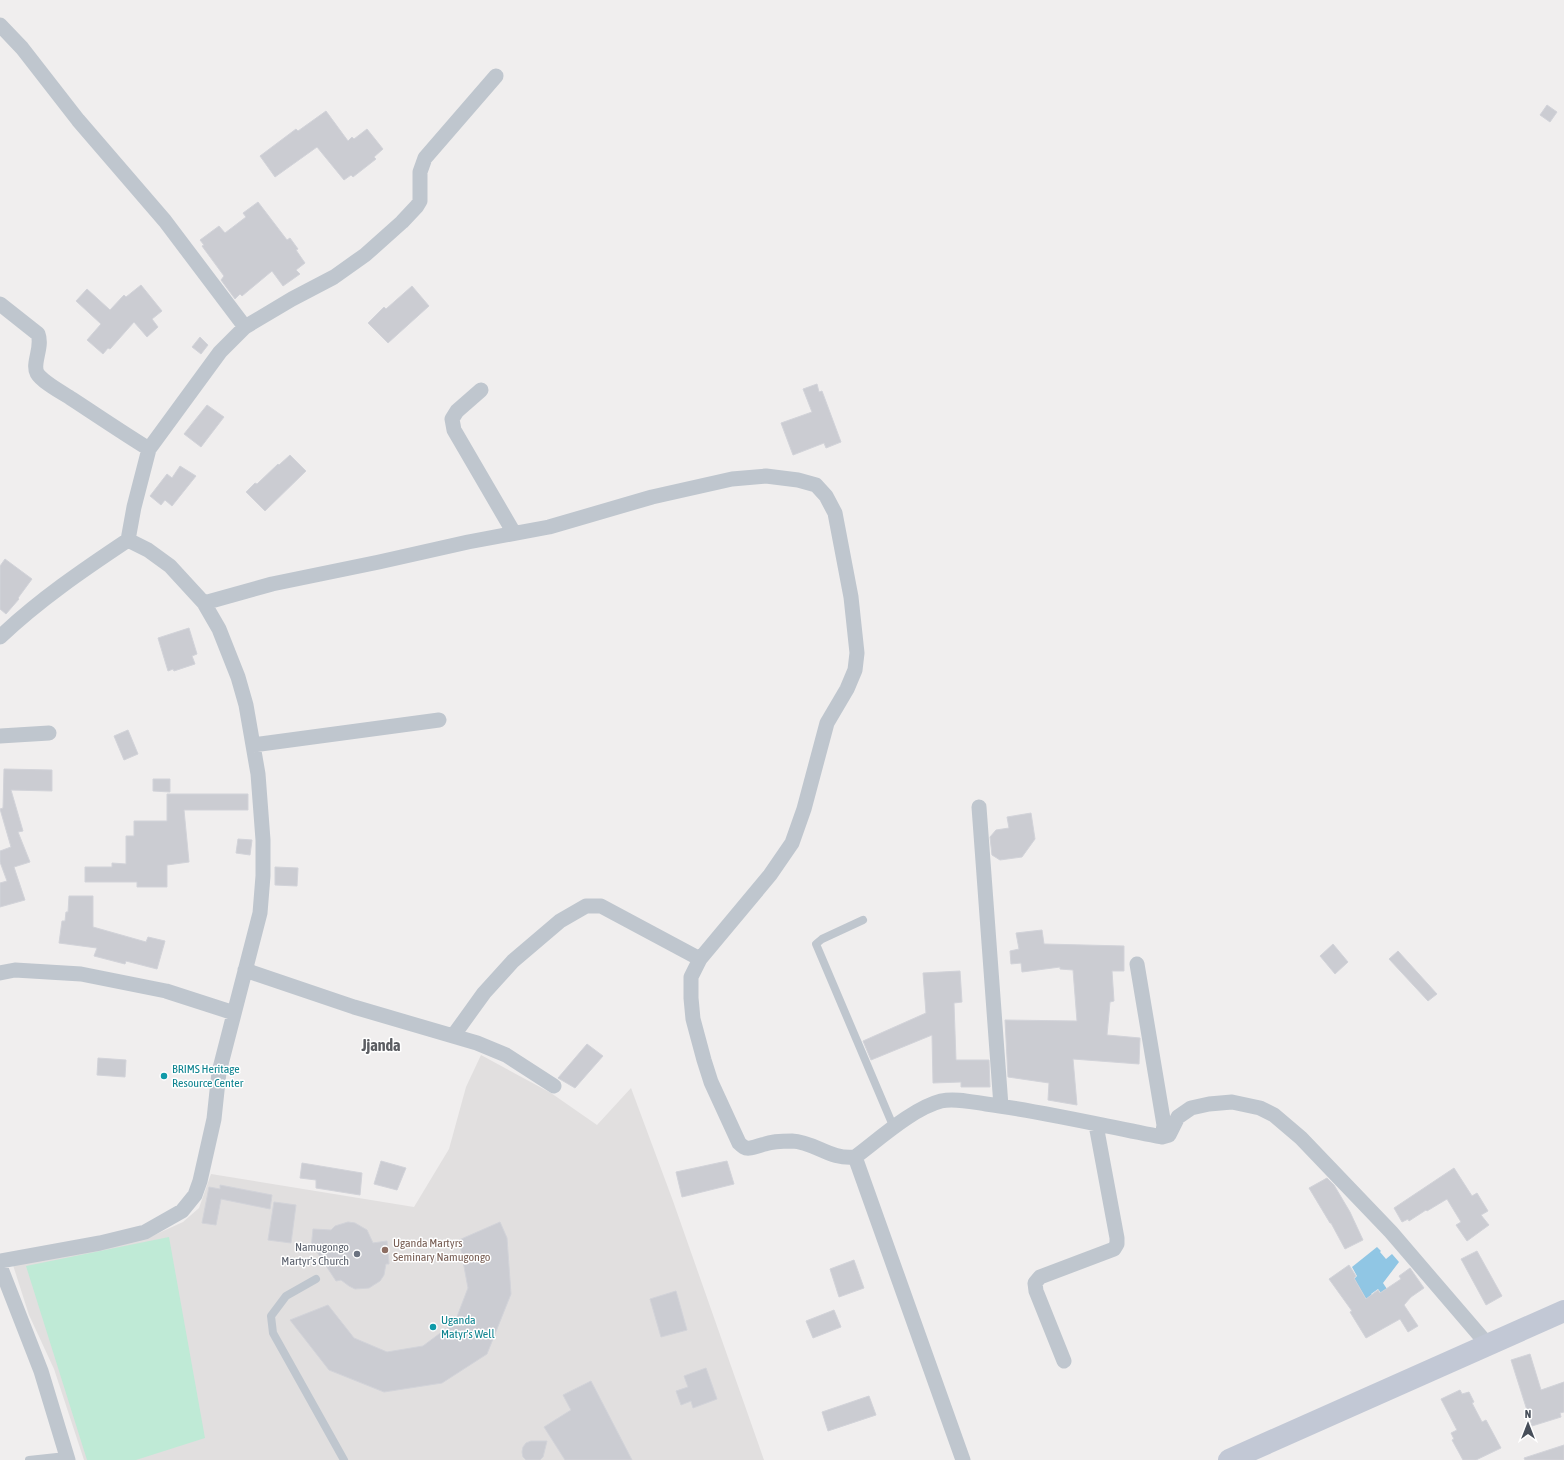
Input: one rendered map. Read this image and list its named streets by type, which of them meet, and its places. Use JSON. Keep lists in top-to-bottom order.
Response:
{
  "districts": ["Jjanda"],
  "places": [
    "BRIMS Heritage Resource Center",
    "Uganda Martyrs Seminary Namugongo",
    "Namugongo Martyr's Church",
    "Uganda Matyr's Well"
  ],
  "north": "top"
}
